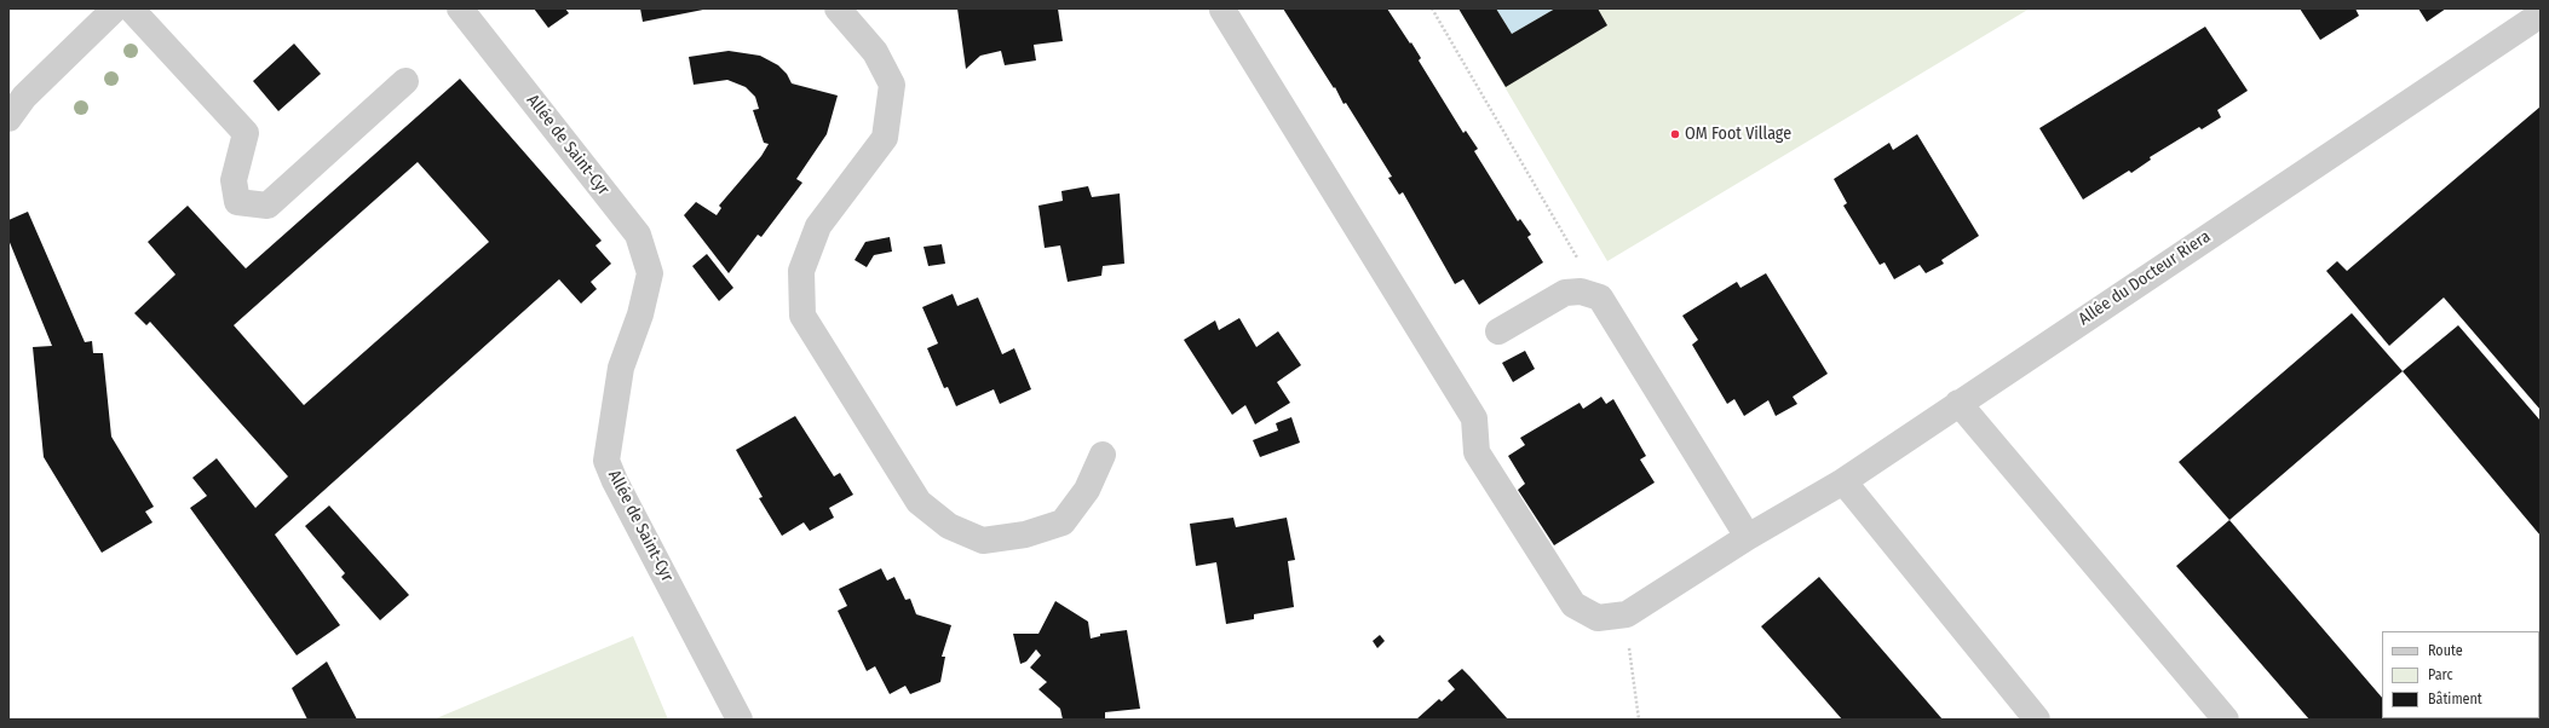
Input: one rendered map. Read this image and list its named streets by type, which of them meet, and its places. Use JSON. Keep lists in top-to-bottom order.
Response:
{
  "streets": {
    "street": ["Allée de Saint-Cyr", "Allée du Docteur Riera"]
  },
  "places": ["OM Foot Village"],
  "legend": ["Route", "Parc", "Bâtiment"]
}
